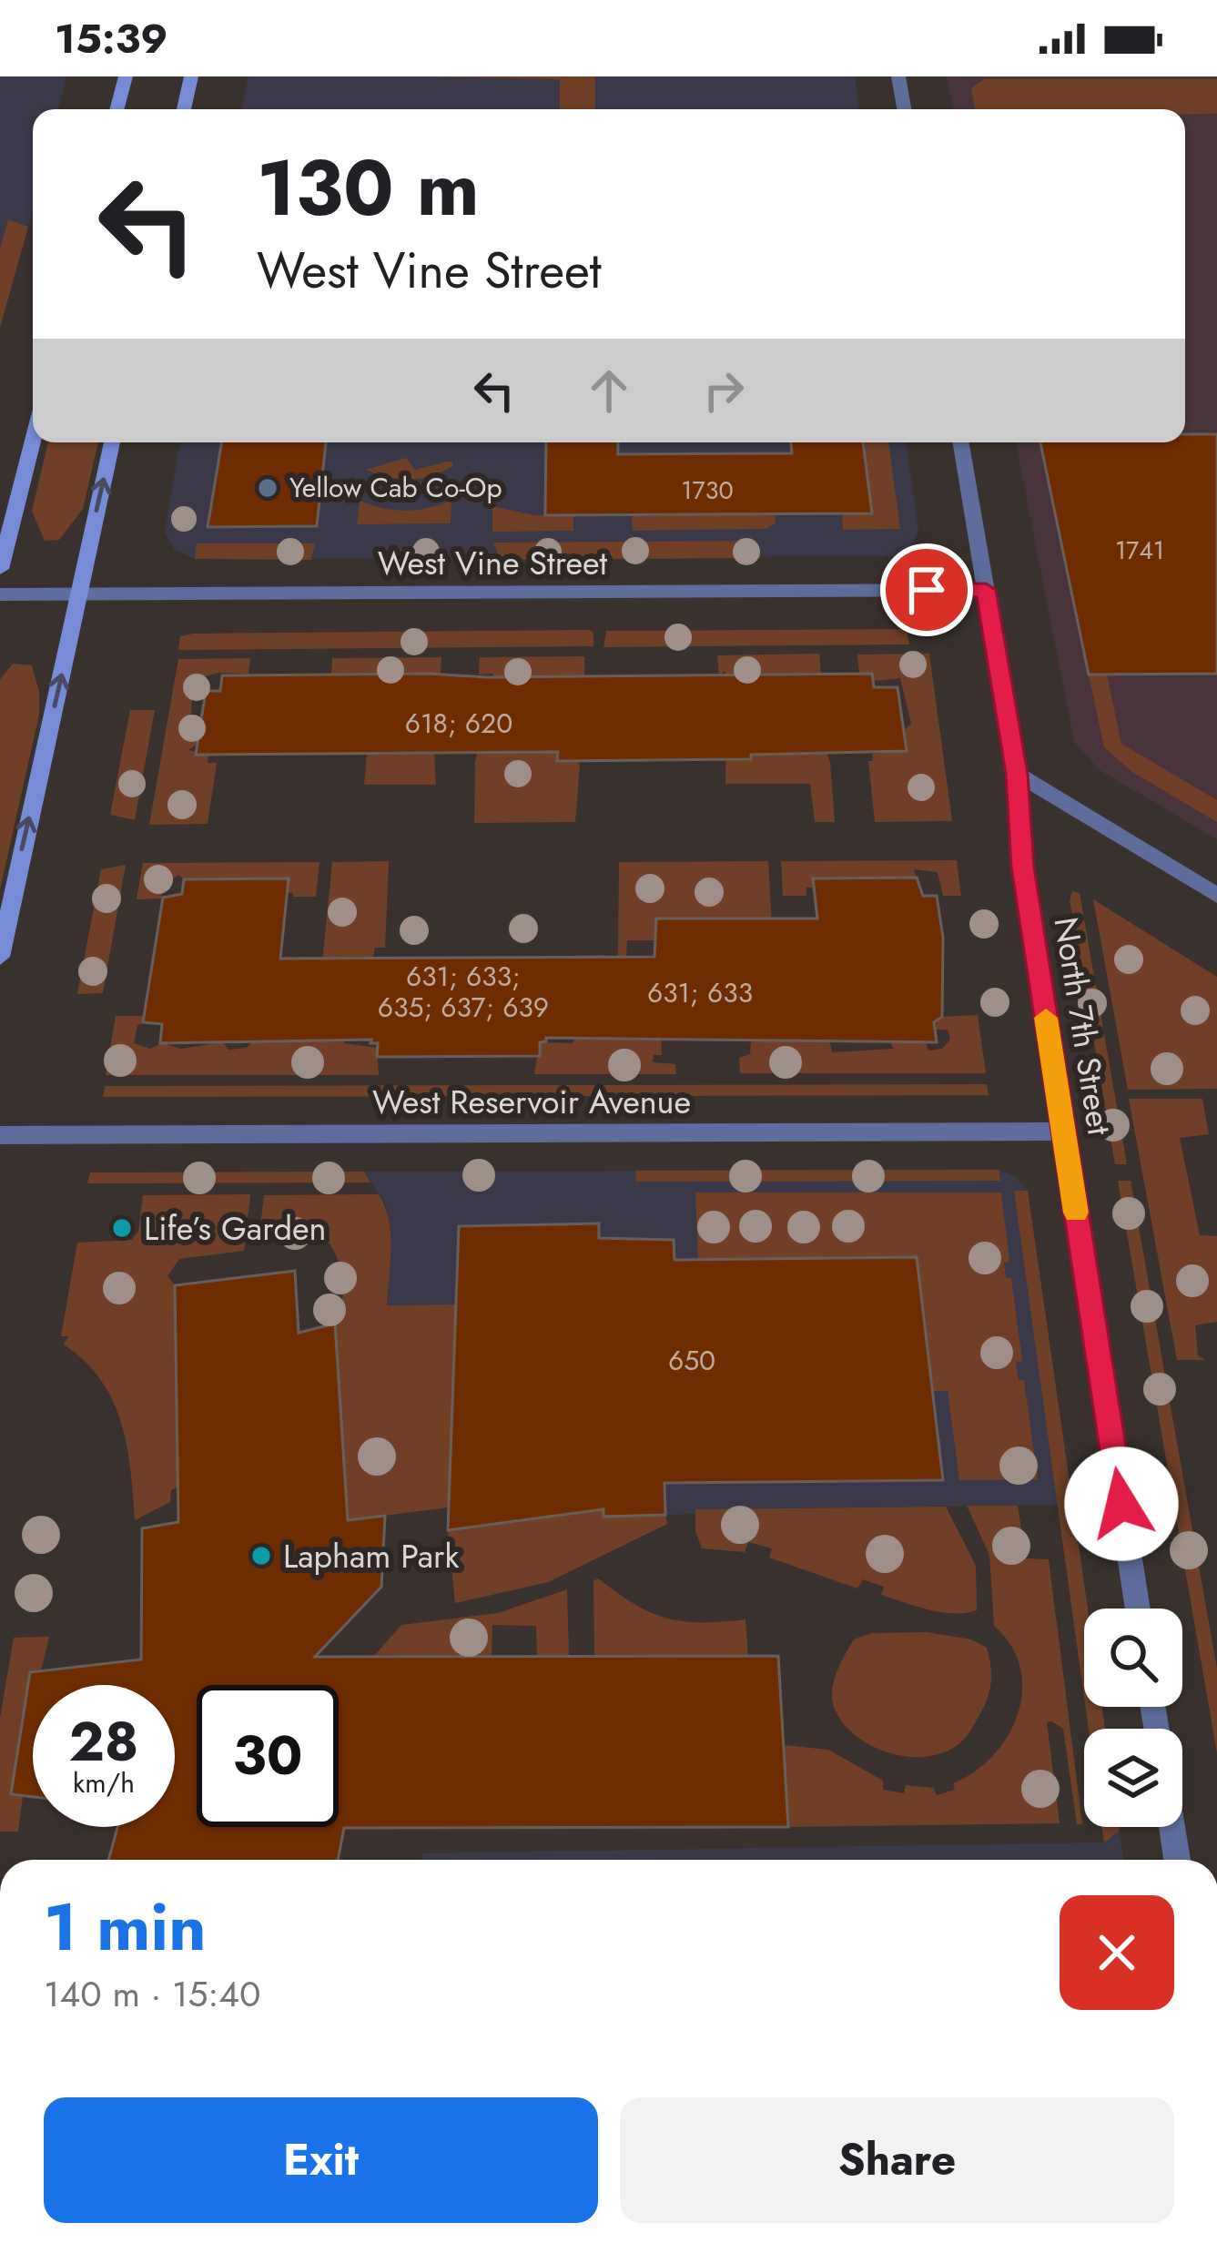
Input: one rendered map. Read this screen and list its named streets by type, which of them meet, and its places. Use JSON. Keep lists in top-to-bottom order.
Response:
{
  "streets": {
    "street": ["West Vine Street", "North 7th Street", "West Reservoir Avenue"]
  },
  "crossings": [
    ["West Vine Street", "North 7th Street"],
    ["North 7th Street", "West Reservoir Avenue"]
  ],
  "places": ["Yellow Cab Co-Op", "Life’s Garden", "Lapham Park"],
  "house_numbers": [
    "1730",
    "1741",
    "618; 620",
    "631; 633; 635; 637; 639",
    "631; 633",
    "650"
  ],
  "page": {
    "status": "15:39",
    "turn": ["130 m", "West Vine Street"],
    "speed": "28 km/h",
    "limit": "30",
    "heading": ["1 min", "140 m · 15:40"],
    "buttons": ["Exit", "Share"]
  }
}
